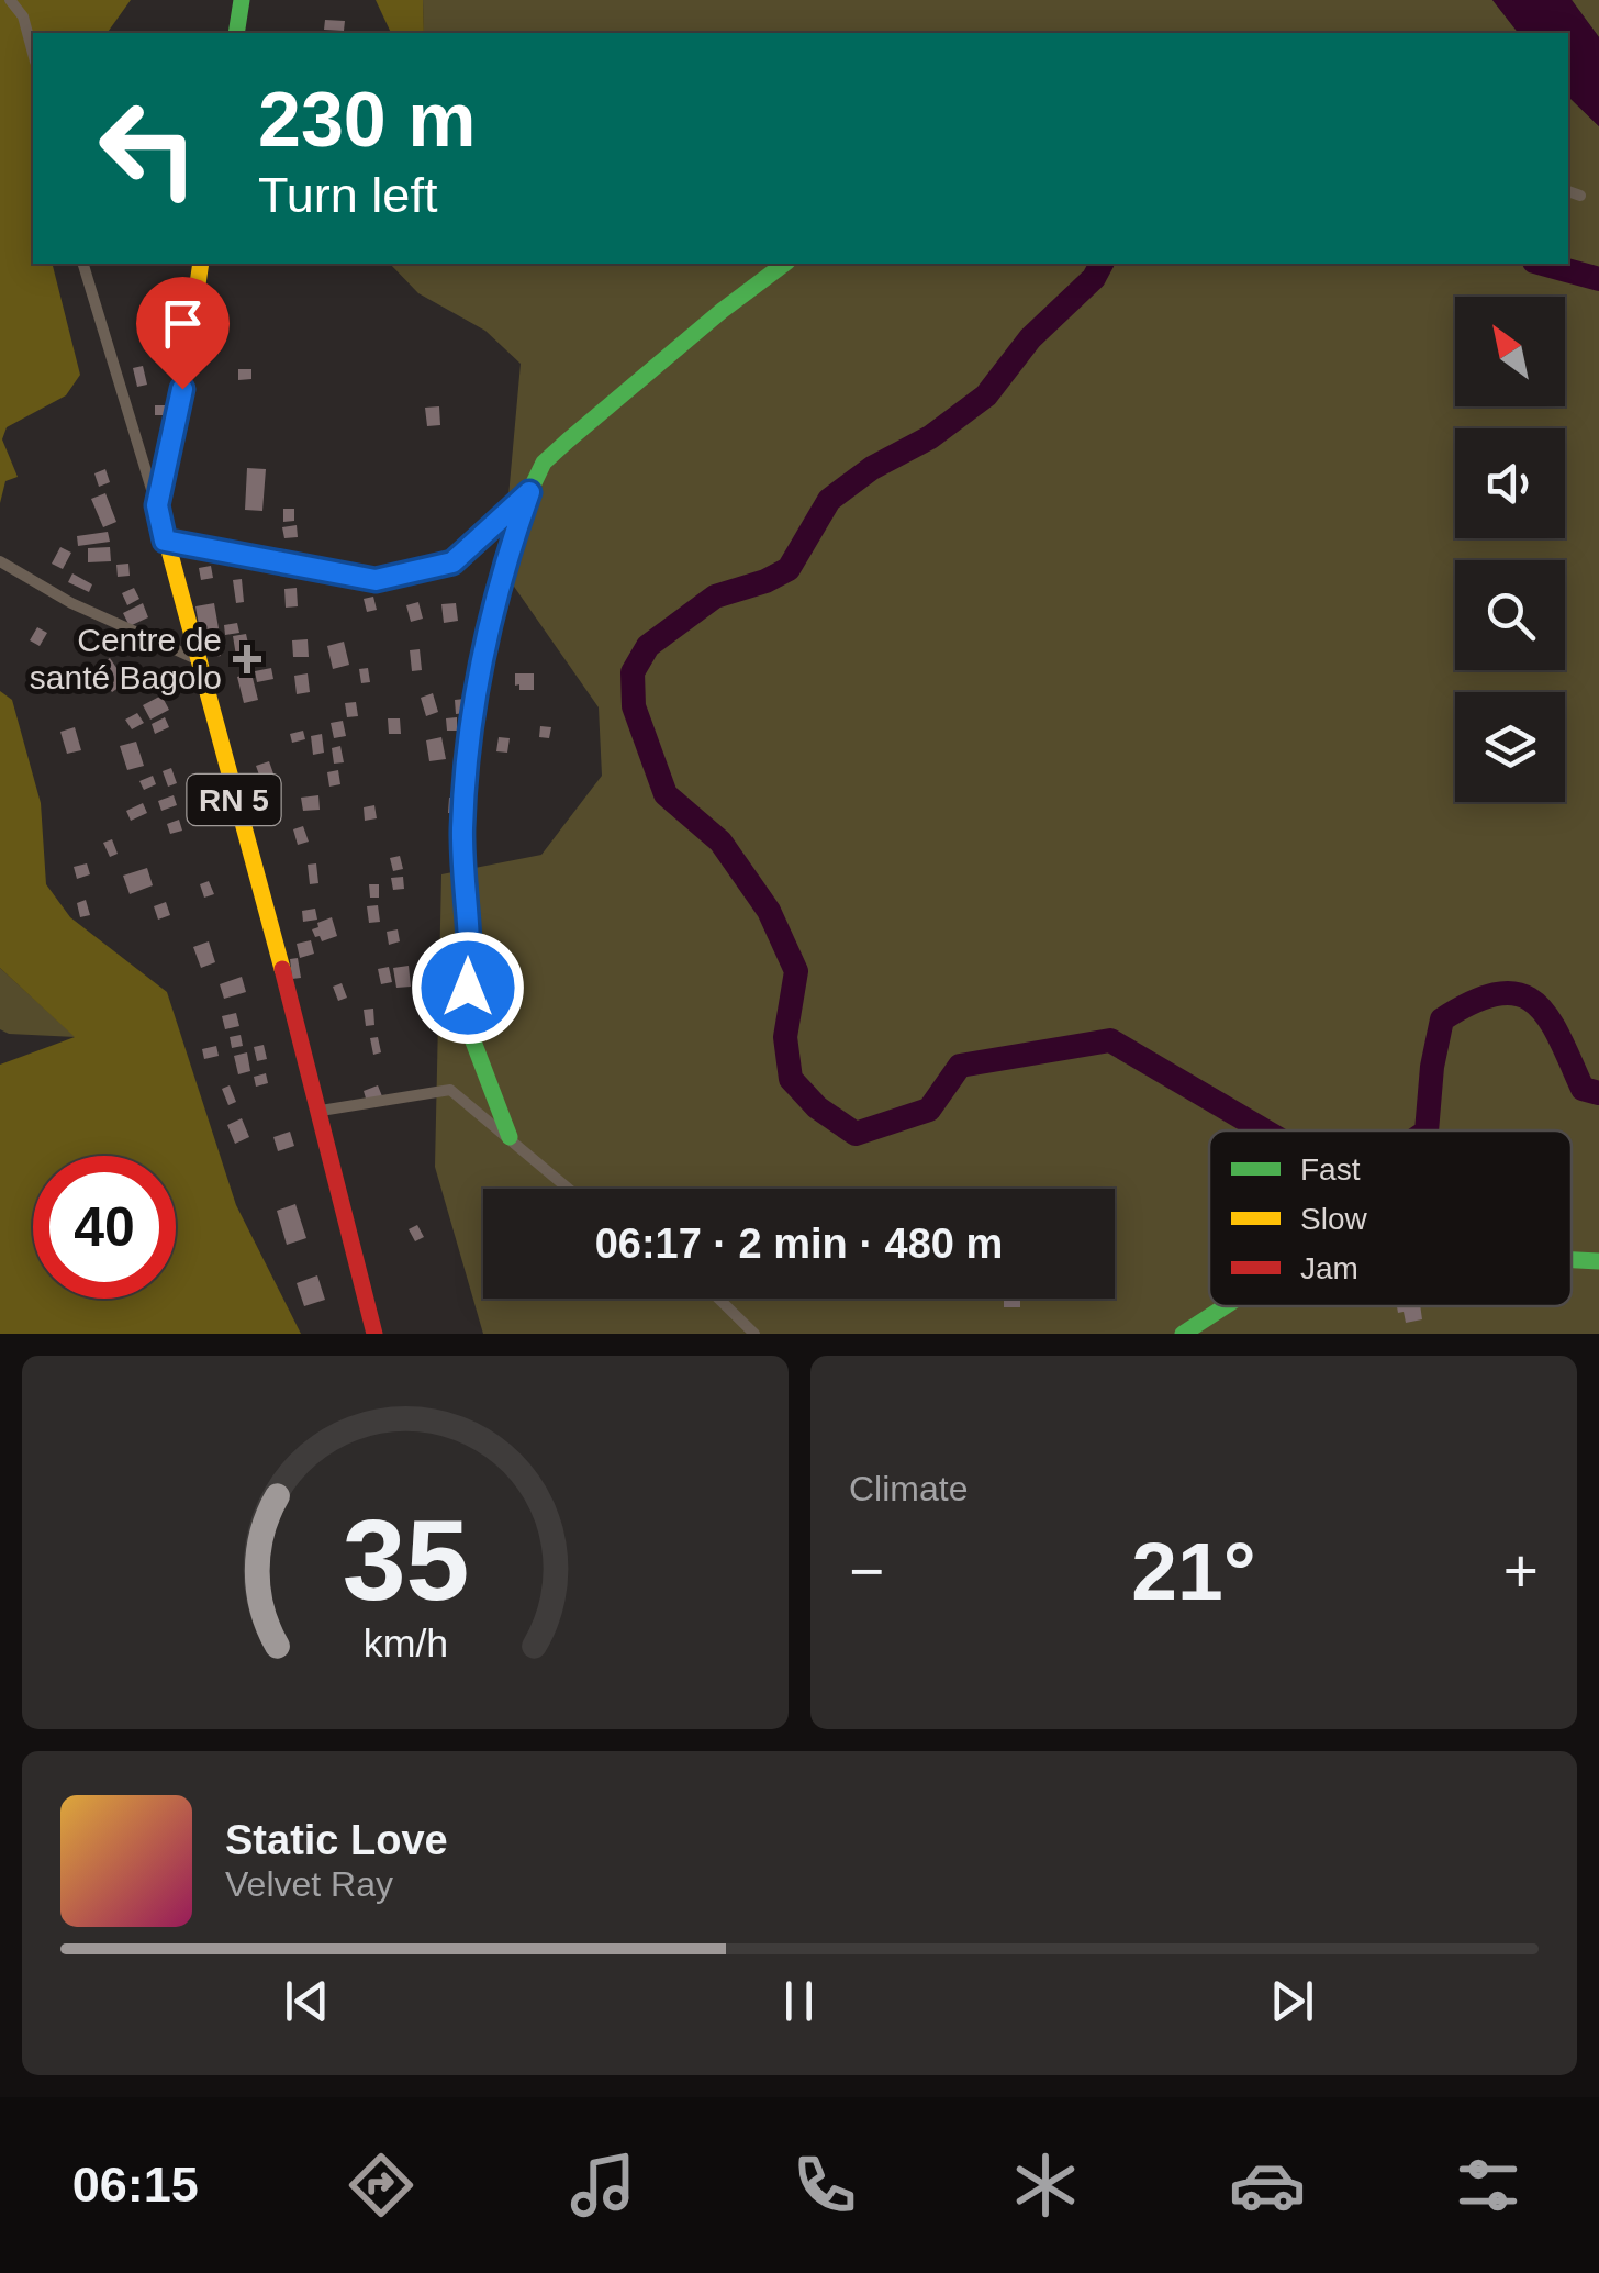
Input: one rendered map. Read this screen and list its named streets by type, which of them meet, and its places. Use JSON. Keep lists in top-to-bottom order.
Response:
{
  "streets": {
    "street": ["RN 5"]
  },
  "places": {
    "health": ["Centre de santé Bagolo"]
  },
  "legend": ["Fast", "Slow", "Jam"],
  "north": "top left",
  "page": {
    "turn": ["230 m", "Turn left"],
    "limit": "40",
    "trip": "06:17 · 2 min · 480 m",
    "tile": "Climate",
    "heat": ["−", "21°", "+"],
    "song": ["Static Love", "Velvet Ray"],
    "tabs": "06:15",
    "gauge": ["35", "km/h"]
  }
}
